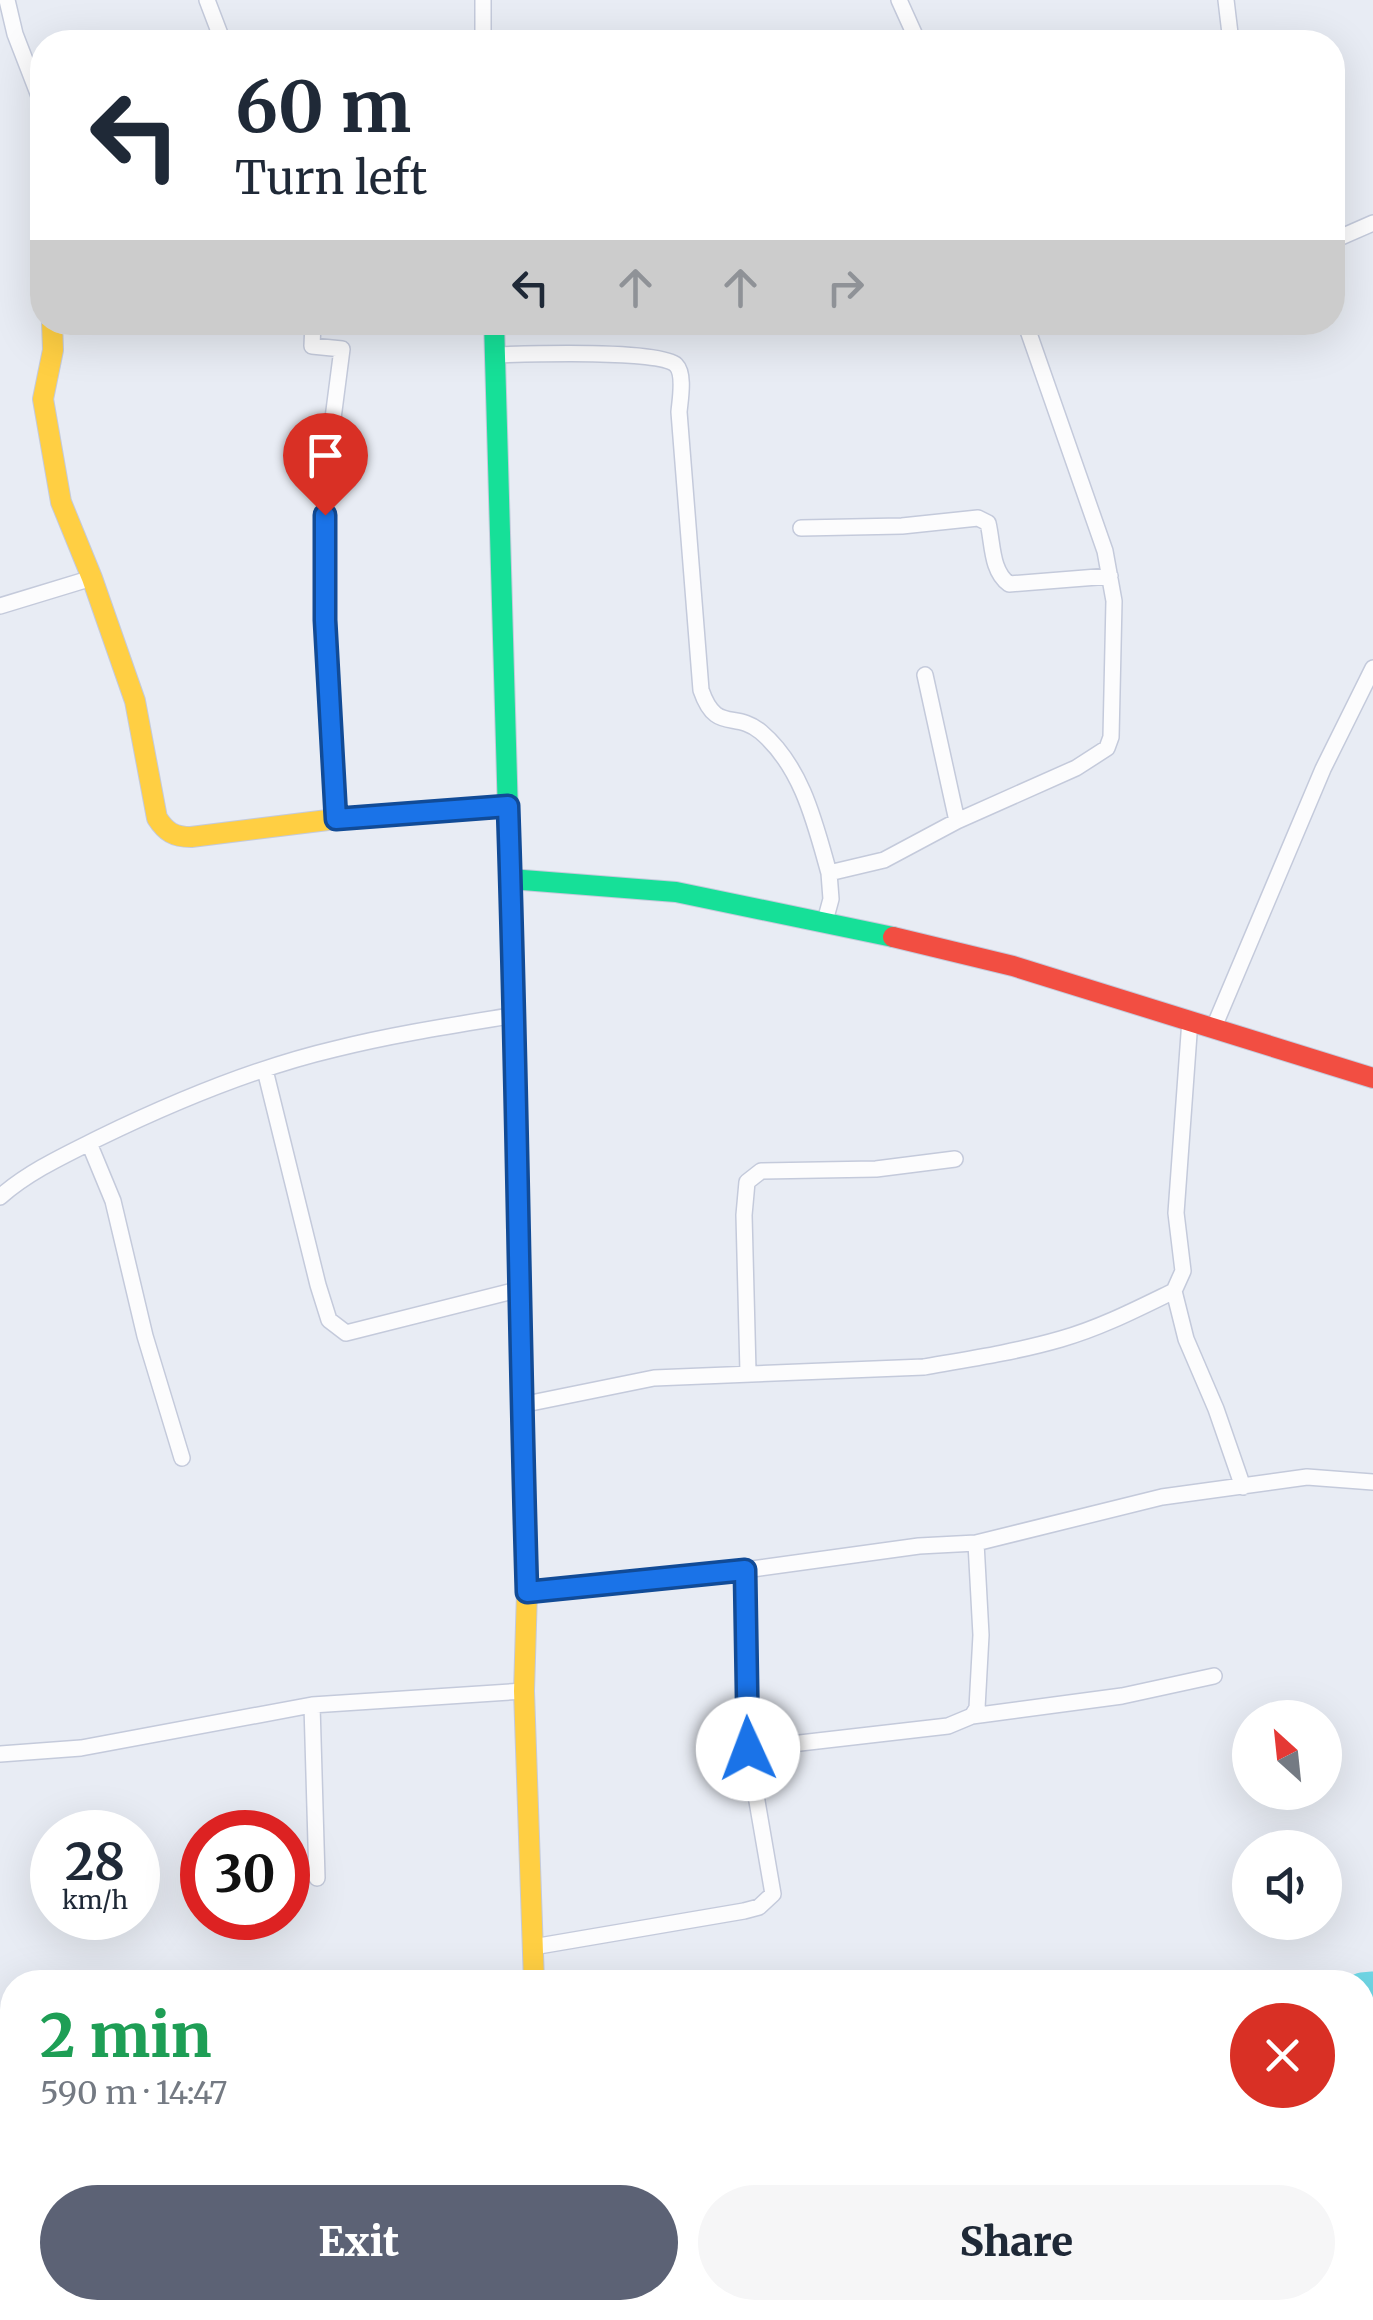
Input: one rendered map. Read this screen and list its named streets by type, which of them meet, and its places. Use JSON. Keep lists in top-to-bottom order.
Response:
{
  "north": "top left",
  "page": {
    "turn": ["60 m", "Turn left"],
    "speed": "28 km/h",
    "limit": "30",
    "heading": ["2 min", "590 m · 14:47"],
    "buttons": ["Exit", "Share"]
  }
}
